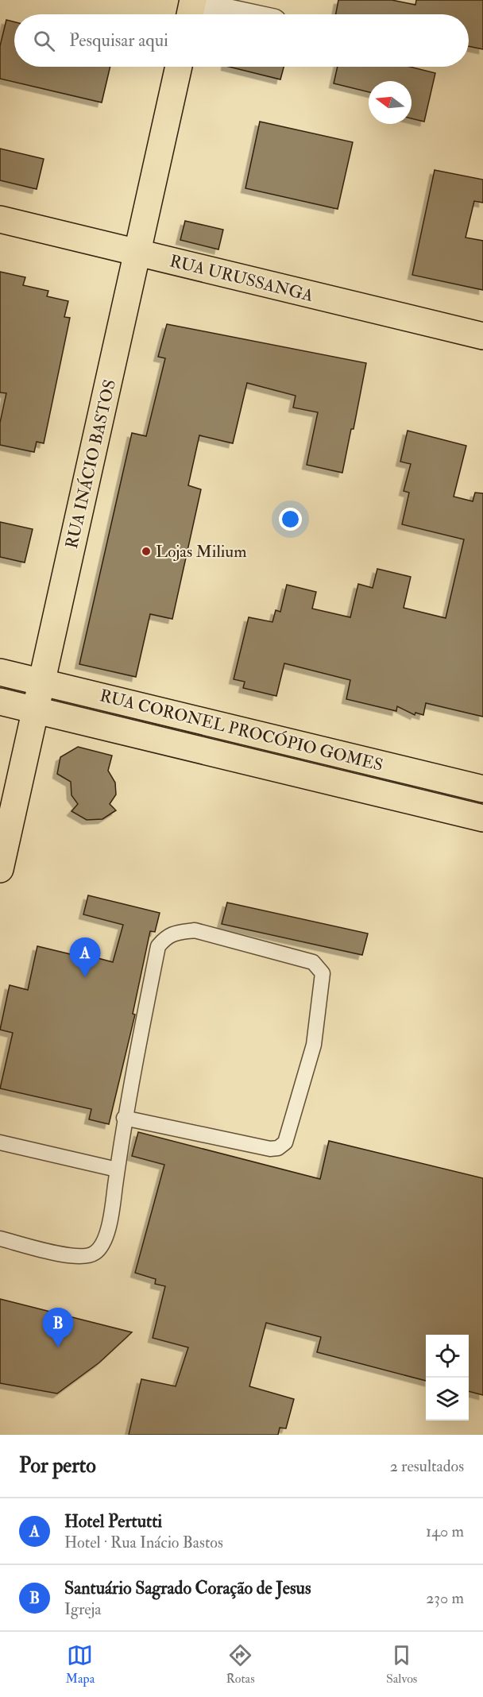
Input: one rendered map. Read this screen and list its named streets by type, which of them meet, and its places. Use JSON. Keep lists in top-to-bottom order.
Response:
{
  "streets": {
    "main road": ["RUA URUSSANGA", "RUA INÁCIO BASTOS", "RUA CORONEL PROCÓPIO GOMES"]
  },
  "crossings": [
    ["RUA URUSSANGA", "RUA INÁCIO BASTOS"],
    ["RUA INÁCIO BASTOS", "RUA CORONEL PROCÓPIO GOMES"]
  ],
  "places": ["Lojas Milium"],
  "north": "left",
  "page": {
    "search": "Pesquisar aqui",
    "pins": ["A", "B"],
    "heading": ["Por perto", "2 resultados"],
    "list": [
      {
        "mark": "A",
        "name": "Hotel Pertutti",
        "note": "Hotel · Rua Inácio Bastos",
        "value": "140 m"
      },
      {
        "mark": "B",
        "name": "Santuário Sagrado Coração de Jesus",
        "note": "Igreja",
        "value": "230 m"
      }
    ],
    "nav": ["Mapa", "Rotas", "Salvos"]
  }
}
